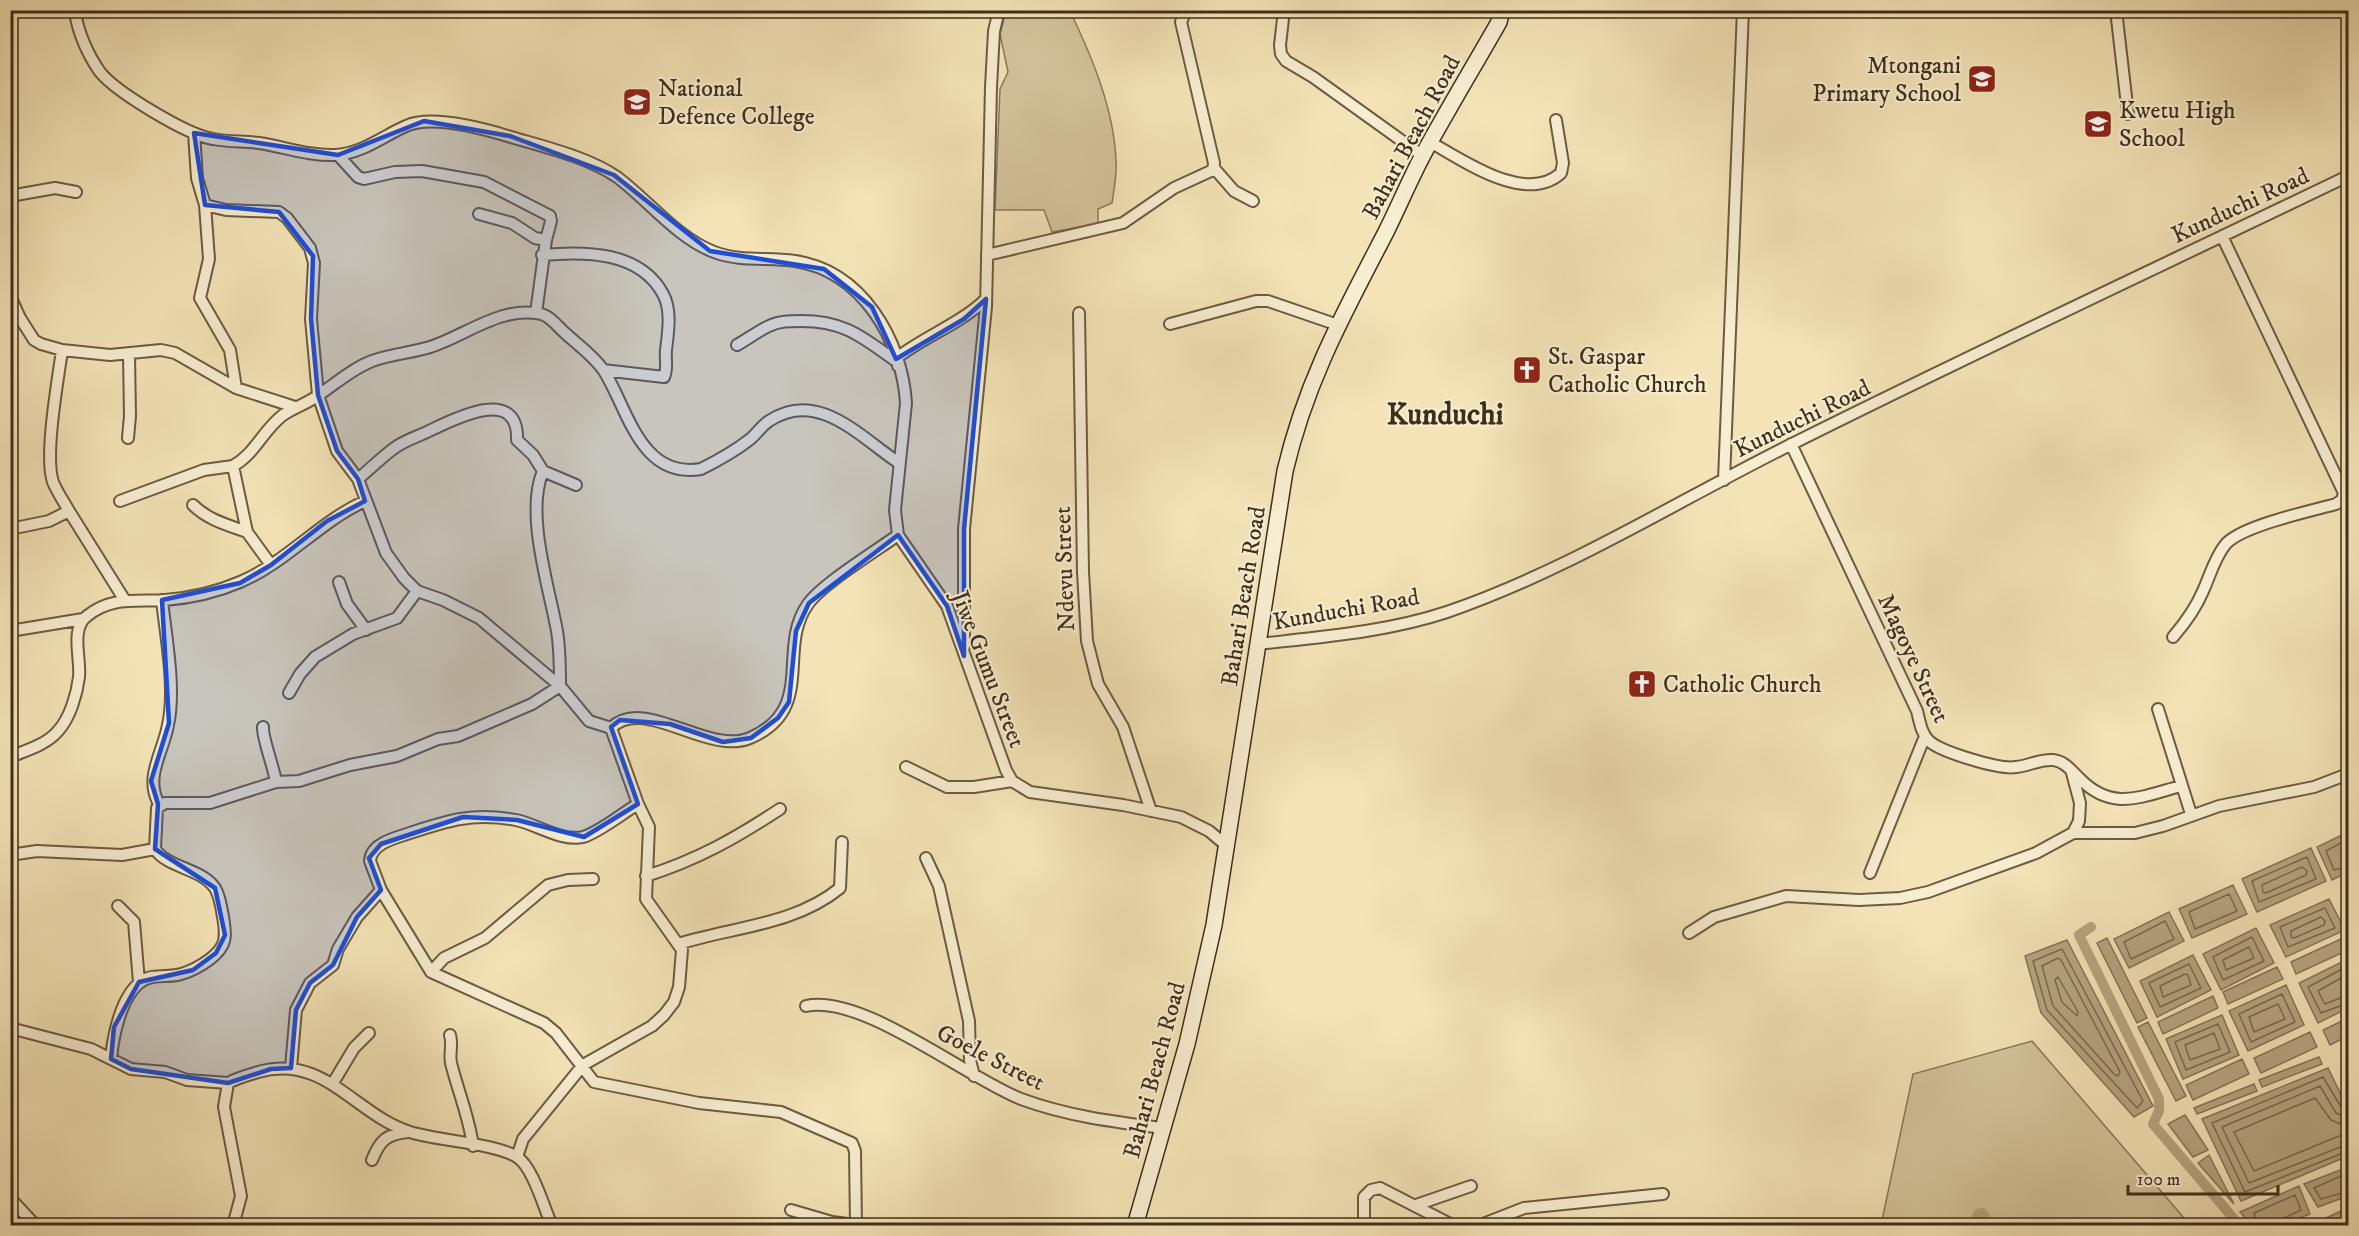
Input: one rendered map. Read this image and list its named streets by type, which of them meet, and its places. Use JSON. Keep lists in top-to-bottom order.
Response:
{
  "streets": {
    "street": [
      "Bahari Beach Road",
      "Kunduchi Road",
      "Ndevu Street",
      "Magoye Street",
      "Jiwe Gumu Street",
      "Goele Street"
    ]
  },
  "crossings": [
    ["Bahari Beach Road", "Kunduchi Road"],
    ["Bahari Beach Road", "Jiwe Gumu Street"],
    ["Bahari Beach Road", "Goele Street"],
    ["Kunduchi Road", "Magoye Street"],
    ["Ndevu Street", "Jiwe Gumu Street"]
  ],
  "districts": ["Kunduchi"],
  "places": {
    "school or university": ["Mtongani Primary School", "National Defence College", "Kwetu High School"],
    "church": ["St. Gaspar Catholic Church", "Catholic Church"]
  },
  "scale_bar": "100 m"
}
